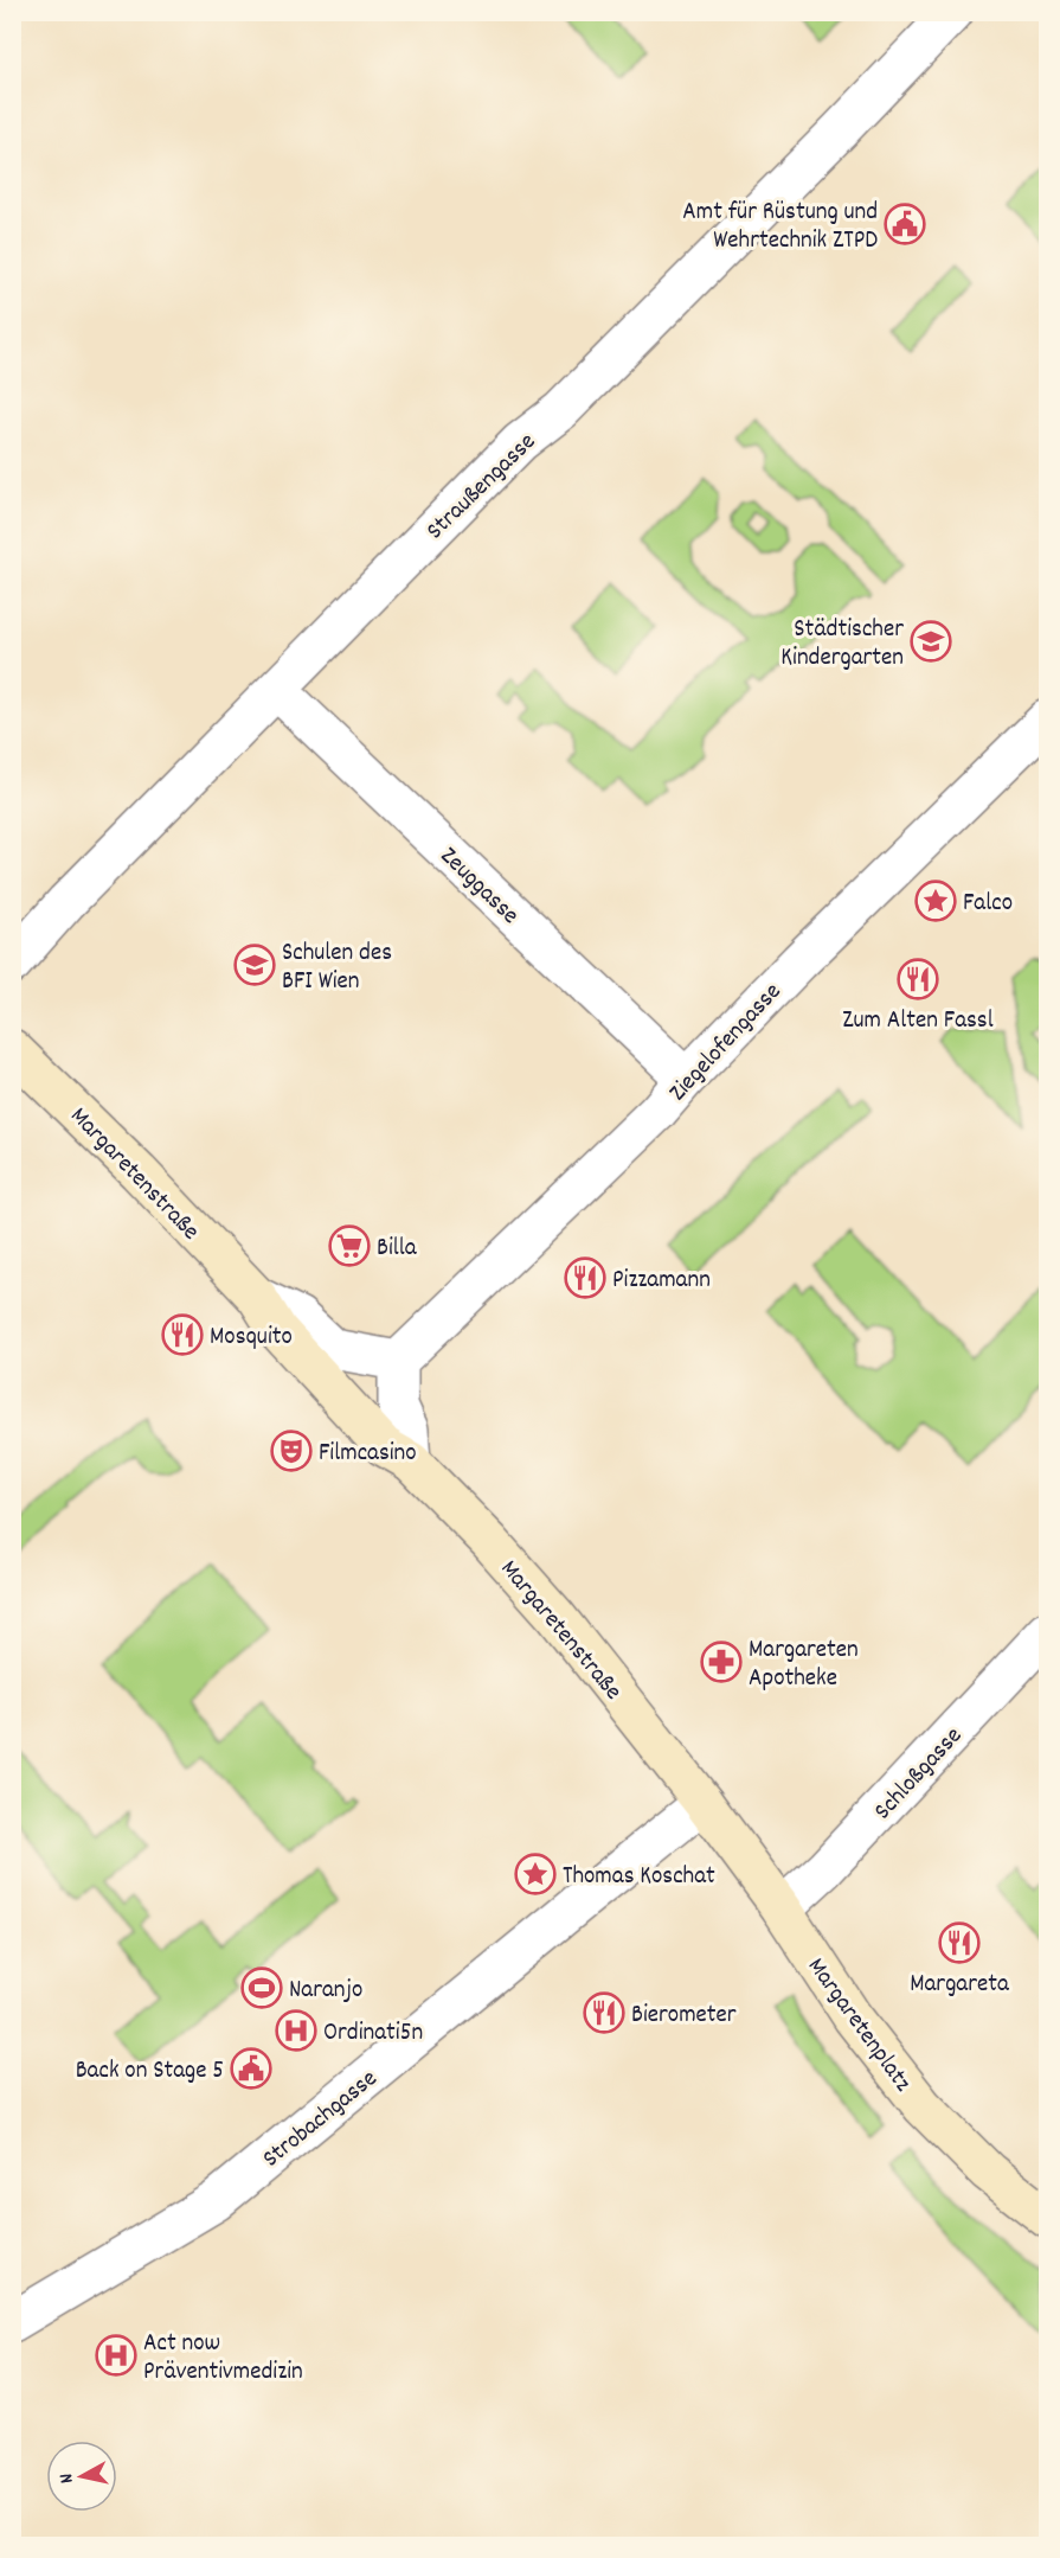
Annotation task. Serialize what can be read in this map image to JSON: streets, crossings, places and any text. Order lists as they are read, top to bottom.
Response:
{
  "streets": {
    "street": [
      "Straußengasse",
      "Zeuggasse",
      "Ziegelofengasse",
      "Margaretenstraße",
      "Schloßgasse",
      "Margaretenplatz",
      "Strobachgasse"
    ]
  },
  "crossings": [
    ["Straußengasse", "Zeuggasse"],
    ["Zeuggasse", "Ziegelofengasse"],
    ["Ziegelofengasse", "Margaretenstraße"],
    ["Margaretenstraße", "Margaretenplatz"],
    ["Margaretenstraße", "Strobachgasse"],
    ["Schloßgasse", "Margaretenplatz"],
    ["Margaretenplatz", "Strobachgasse"]
  ],
  "places": {
    "public building": ["Amt für Rüstung und Wehrtechnik ZTPD", "Back on Stage 5"],
    "school or university": ["Städtischer Kindergarten", "Schulen des BFI Wien"],
    "place": ["Falco", "Thomas Koschat"],
    "restaurant": [
      "Zum Alten Fassl",
      "Pizzamann",
      "Mosquito",
      "Margareta",
      "Bierometer"
    ],
    "supermarket": ["Billa"],
    "theatre": ["Filmcasino"],
    "pharmacy": ["Margareten Apotheke"],
    "sports": ["Naranjo"],
    "hospital": ["Ordinati5n", "Act now Präventivmedizin"]
  },
  "north": "left"
}
